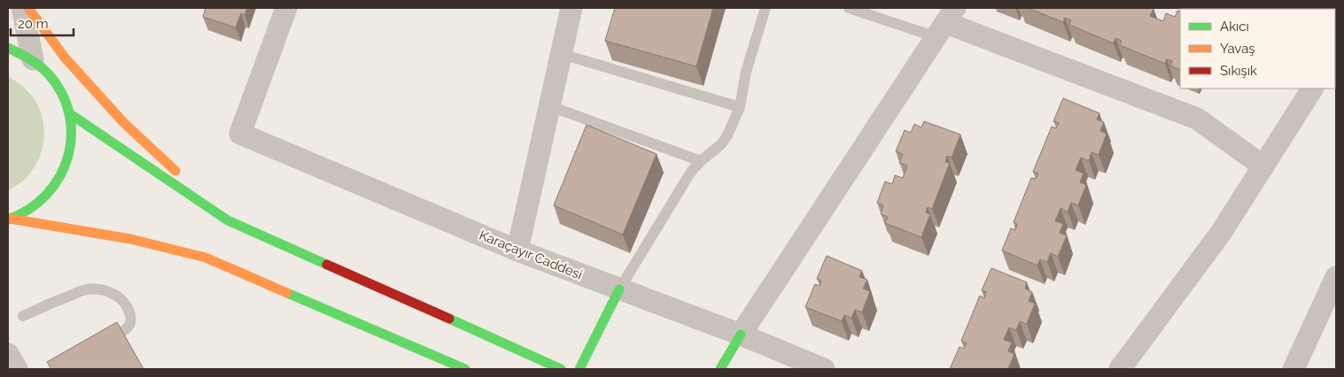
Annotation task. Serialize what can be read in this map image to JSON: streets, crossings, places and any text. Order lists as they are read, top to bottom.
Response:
{
  "streets": {
    "street": ["Karaçayır Caddesi"]
  },
  "legend": ["Akıcı", "Yavaş", "Sıkışık"],
  "scale_bar": "20 m"
}
